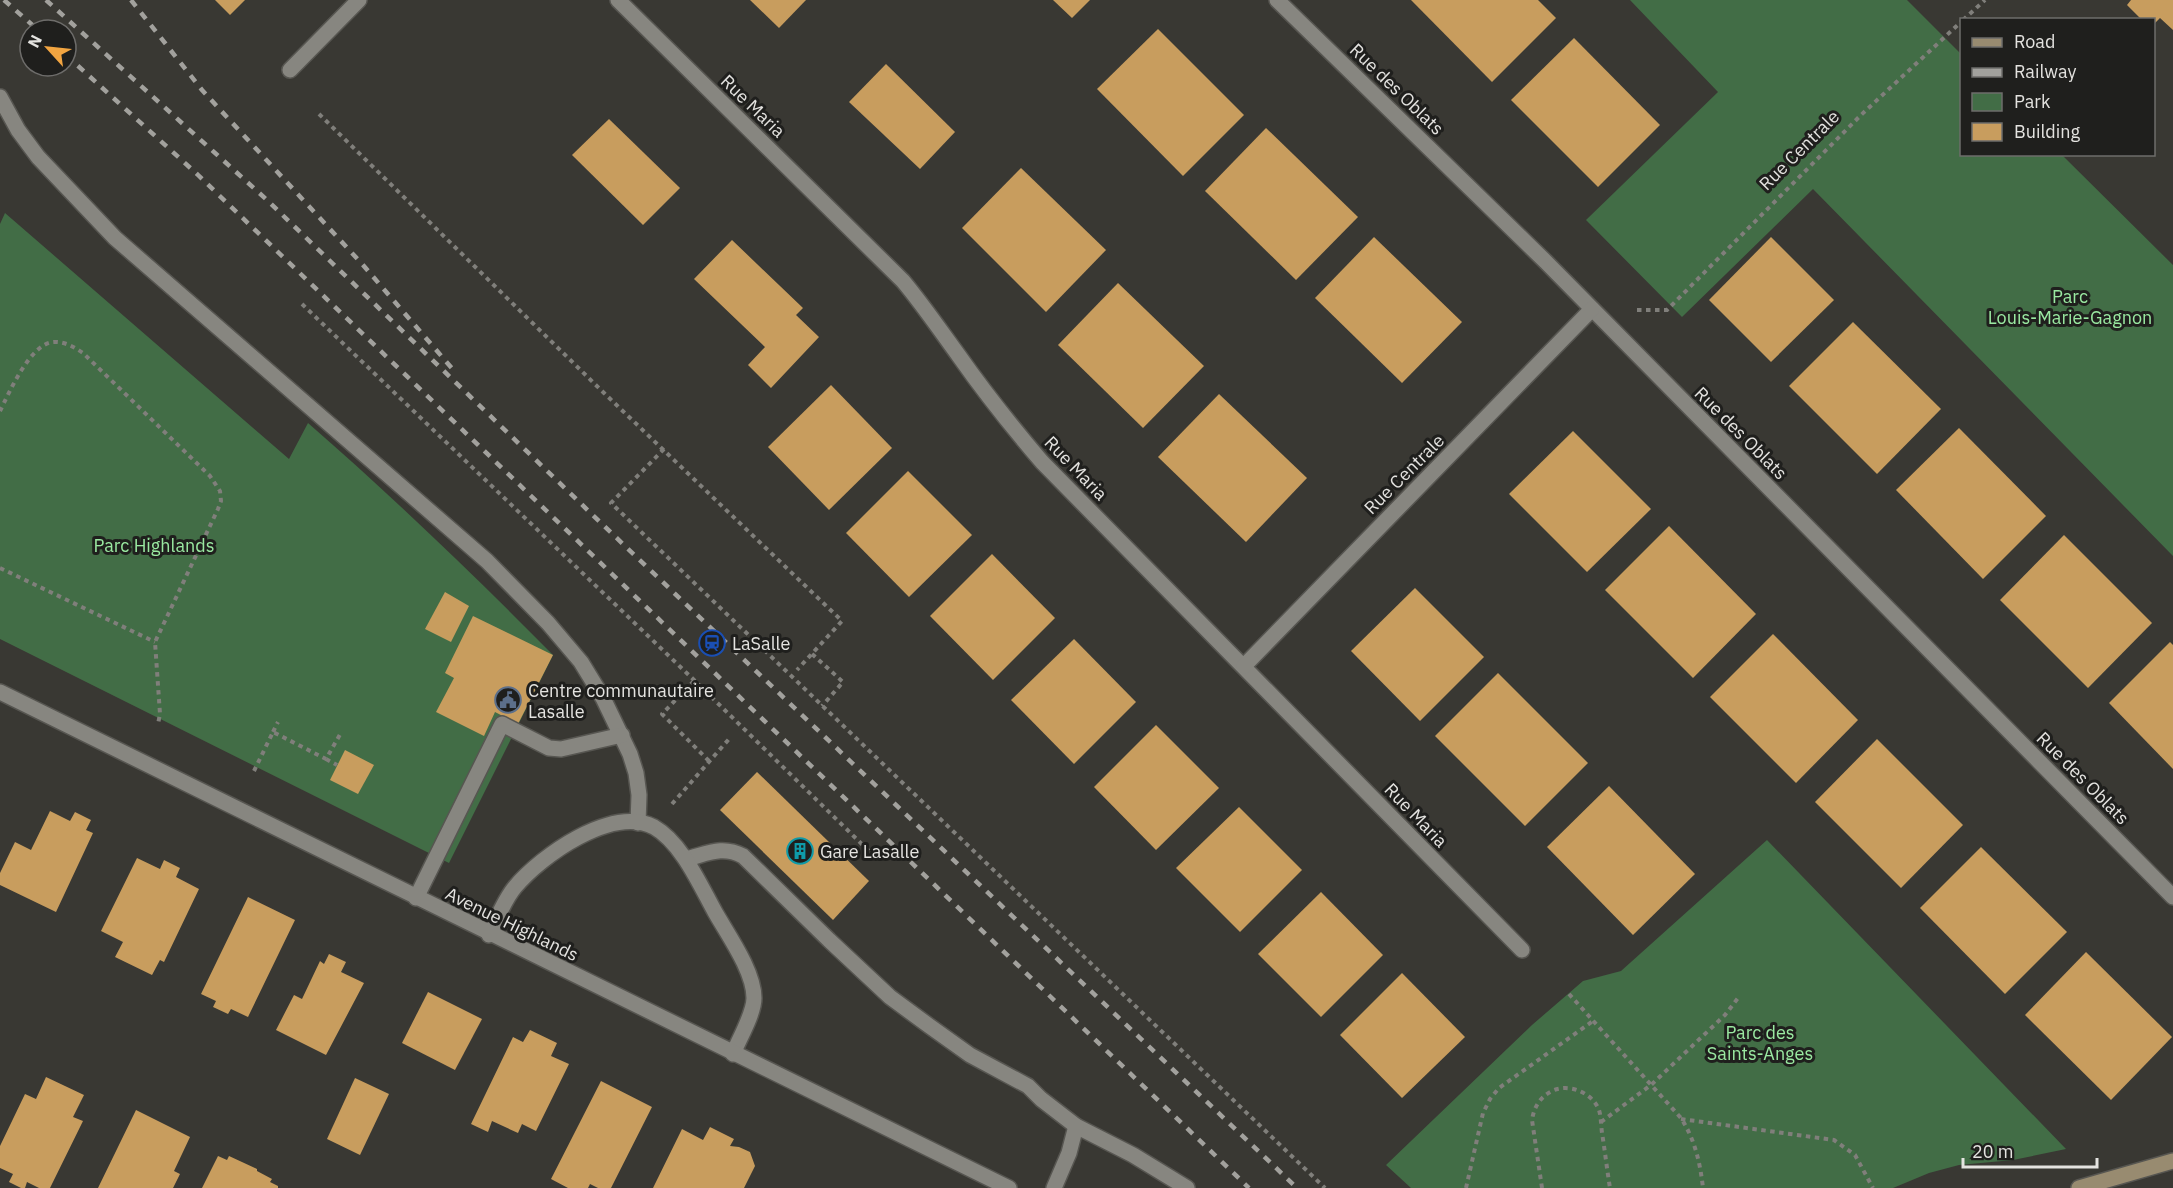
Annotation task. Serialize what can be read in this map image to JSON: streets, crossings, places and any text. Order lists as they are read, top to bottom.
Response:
{
  "streets": {
    "street": [
      "Rue des Oblats",
      "Rue Maria",
      "Rue Centrale",
      "Avenue Highlands"
    ]
  },
  "crossings": [
    ["Rue des Oblats", "Rue Centrale"],
    ["Rue Maria", "Rue Centrale"]
  ],
  "parks": ["Parc Louis-Marie-Gagnon", "Parc Highlands", "Parc des Saints-Anges"],
  "places": {
    "station": ["LaSalle"],
    "public building": ["Centre communautaire Lasalle"],
    "building": ["Gare Lasalle"]
  },
  "legend": [
    "Road",
    "Railway",
    "Park",
    "Building"
  ],
  "scale_bar": "20 m",
  "north": "top left"
}
